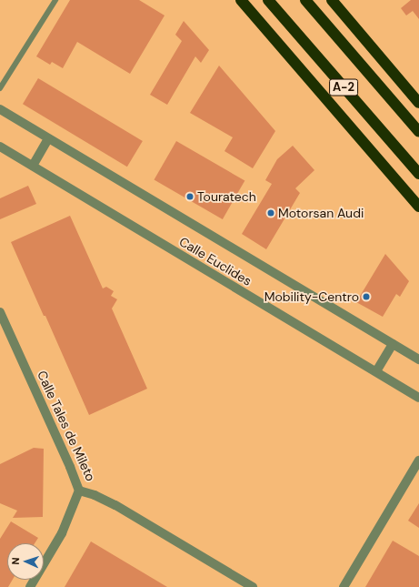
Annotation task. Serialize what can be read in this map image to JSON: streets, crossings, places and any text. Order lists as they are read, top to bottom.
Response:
{
  "streets": {
    "highway": ["A-2"],
    "street": ["Calle Euclides", "Calle Tales de Mileto"]
  },
  "places": ["Touratech", "Motorsan Audi", "Mobility-Centro"],
  "north": "left"
}
